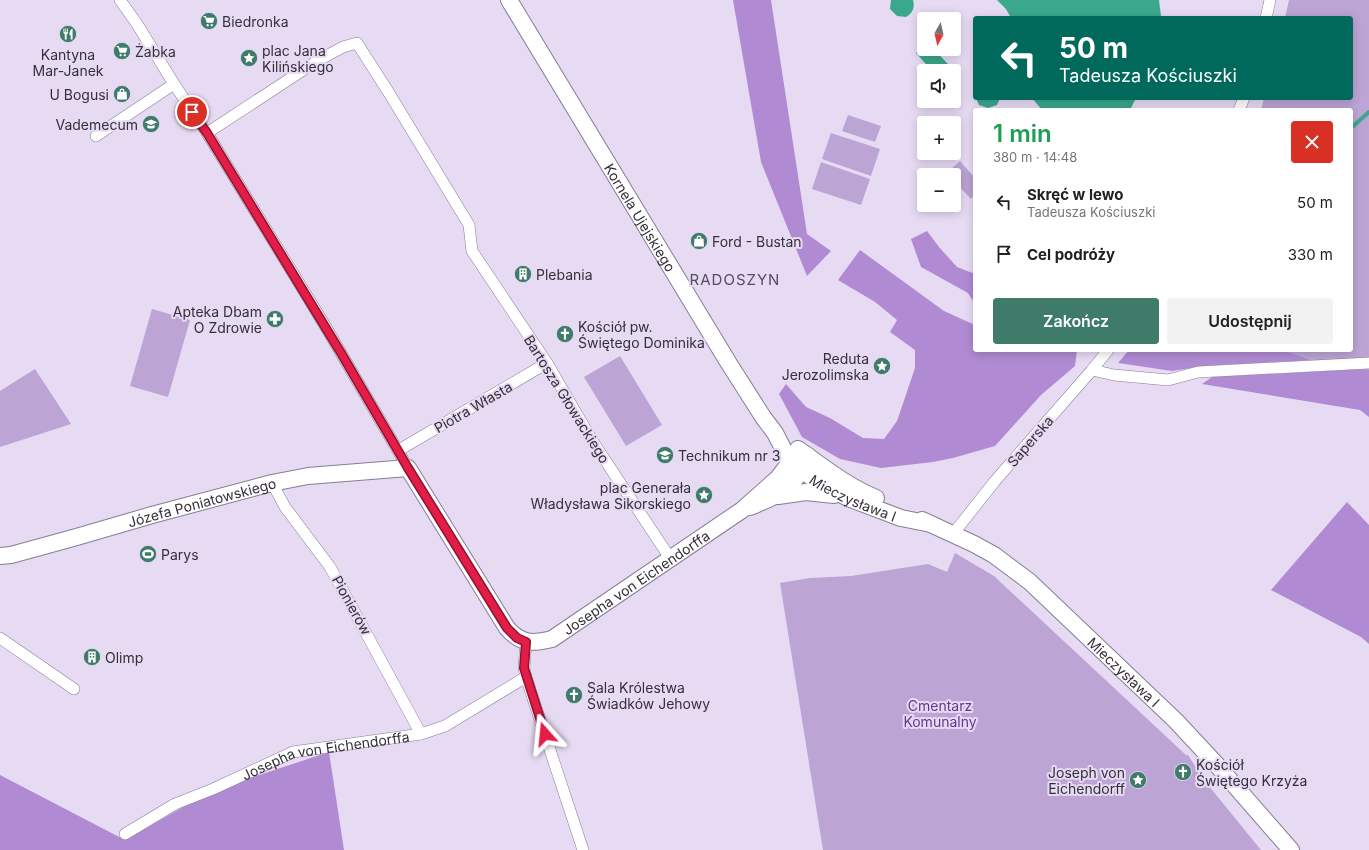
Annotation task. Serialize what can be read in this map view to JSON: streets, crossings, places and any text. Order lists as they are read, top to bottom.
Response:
{
  "streets": {
    "main road": [
      "Kornela Ujejskiego",
      "Mieczysława I",
      "Józefa Poniatowskiego",
      "Josepha von Eichendorffa"
    ],
    "street": [
      "Bartosza Głowackiego",
      "Piotra Własta",
      "Saperska",
      "Pionierów"
    ]
  },
  "crossings": [
    ["Kornela Ujejskiego", "Mieczysława I"],
    ["Kornela Ujejskiego", "Josepha von Eichendorffa"],
    ["Bartosza Głowackiego", "Piotra Własta"],
    ["Bartosza Głowackiego", "Josepha von Eichendorffa"],
    ["Saperska", "Mieczysława I"],
    ["Mieczysława I", "Josepha von Eichendorffa"],
    ["Józefa Poniatowskiego", "Pionierów"],
    ["Josepha von Eichendorffa", "Pionierów"]
  ],
  "districts": ["RADOSZYN"],
  "parks": ["Cmentarz Komunalny"],
  "places": {
    "supermarket": ["Biedronka", "Żabka"],
    "restaurant": ["Kantyna Mar-Janek"],
    "place": [
      "plac Jana Kilińskiego",
      "Reduta Jerozolimska",
      "plac Generała Władysława Sikorskiego",
      "Joseph von Eichendorff"
    ],
    "shop": ["U Bogusi", "Ford - Bustan"],
    "school or university": ["Vademecum", "Technikum nr 3"],
    "building": ["Plebania", "Olimp"],
    "pharmacy": ["Apteka Dbam O Zdrowie"],
    "church": ["Kościół pw. Świętego Dominika", "Sala Królestwa Świadków Jehowy", "Kościół Świętego Krzyża"],
    "sports": ["Parys"]
  },
  "north": "bottom",
  "page": {
    "map_buttons": ["+", "−"],
    "turn": ["50 m", "Tadeusza Kościuszki"],
    "heading": ["1 min", "380 m · 14:48"],
    "list": [
      {
        "name": "Skręć w lewo",
        "note": "Tadeusza Kościuszki",
        "value": "50 m"
      },
      {
        "name": "Cel podróży",
        "value": "330 m"
      }
    ],
    "buttons": ["Zakończ", "Udostępnij"]
  }
}
